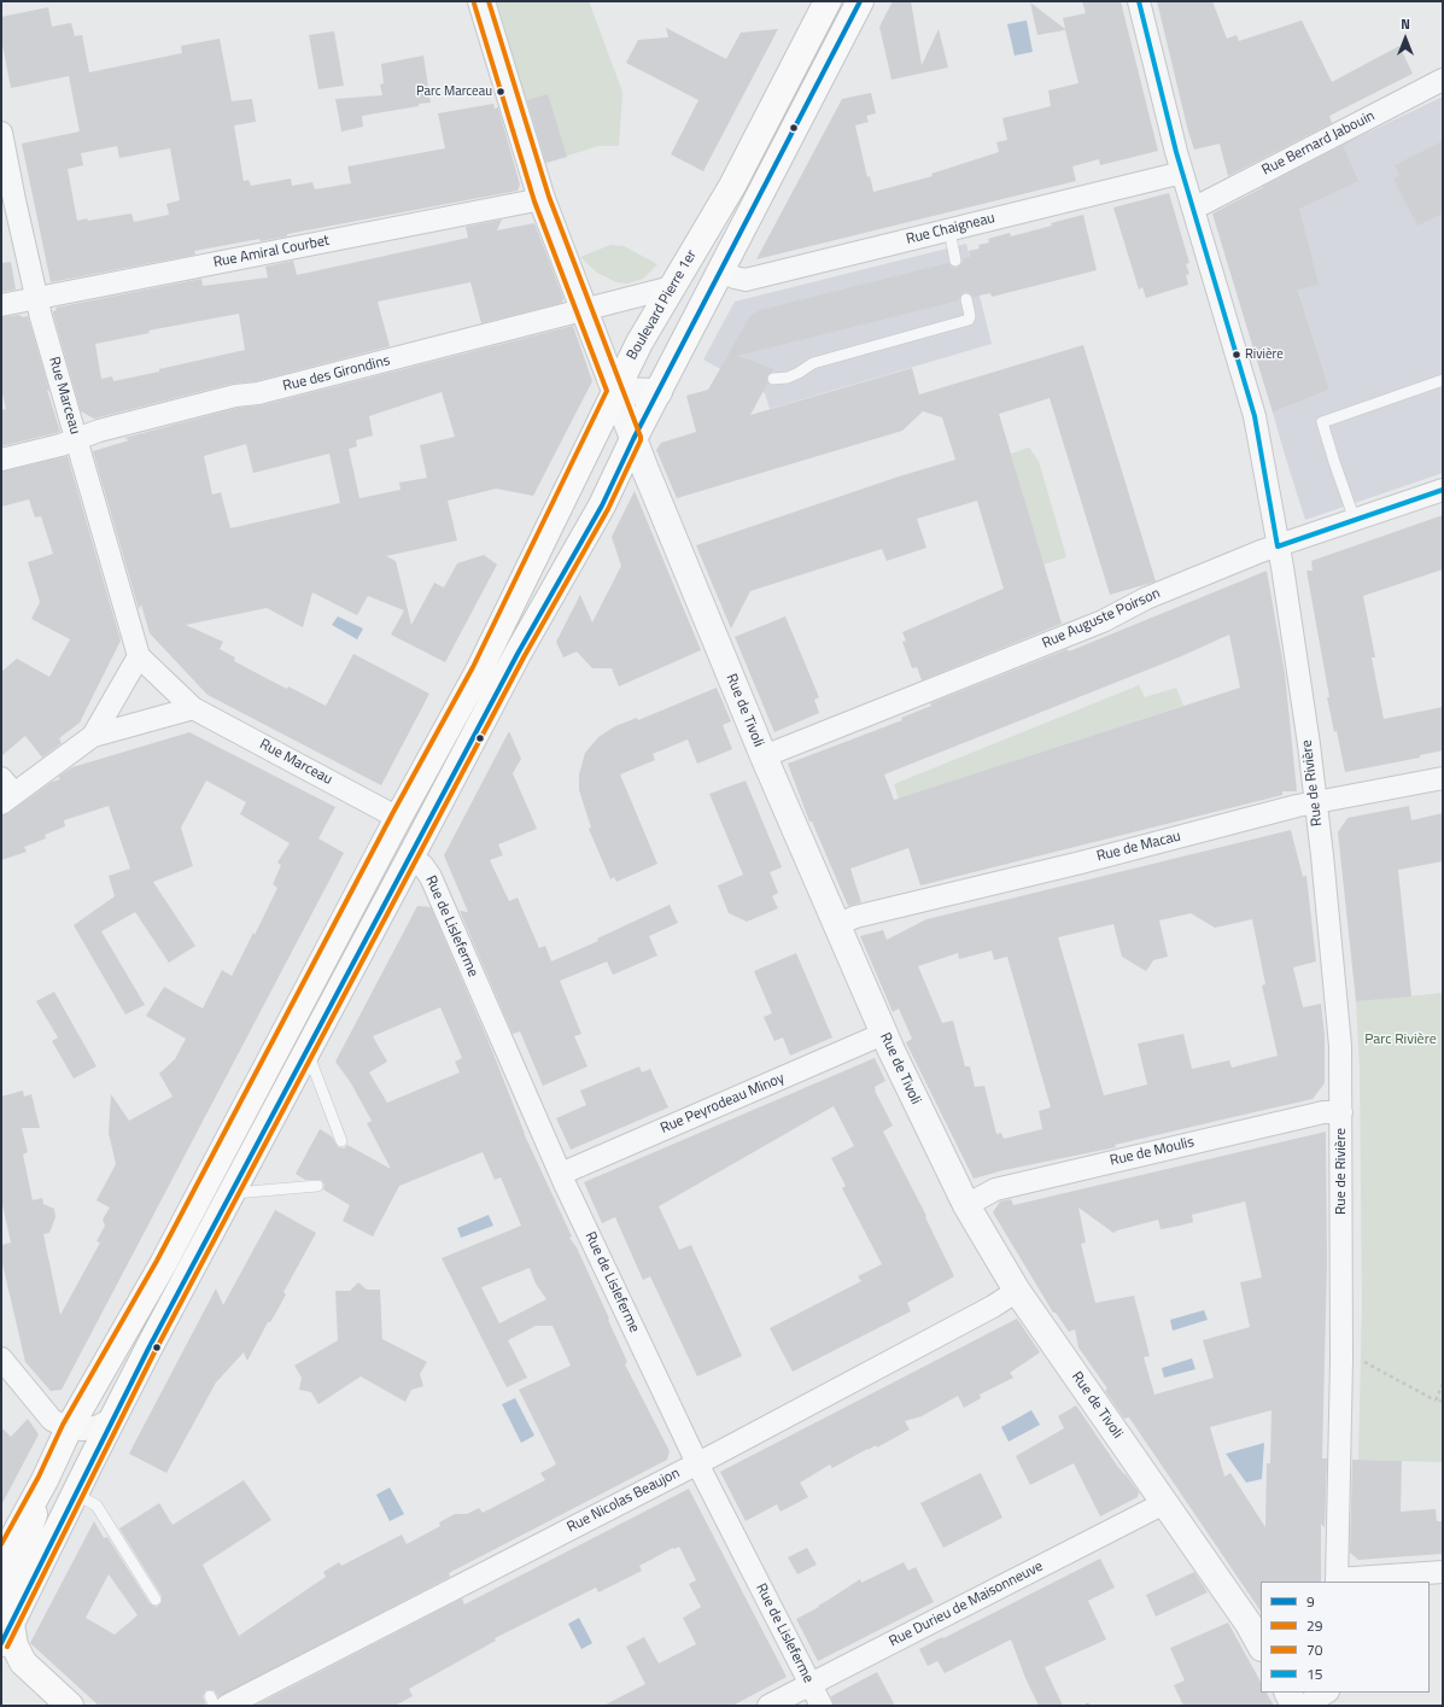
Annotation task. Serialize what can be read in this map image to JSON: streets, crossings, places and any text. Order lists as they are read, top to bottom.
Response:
{
  "streets": {
    "main road": ["Boulevard Pierre 1er"],
    "street": [
      "Rue Bernard Jabouin",
      "Rue Chaigneau",
      "Rue Amiral Courbet",
      "Rue des Girondins",
      "Rue Marceau",
      "Rue Auguste Poirson",
      "Rue de Tivoli",
      "Rue de Rivière",
      "Rue de Macau",
      "Rue de Lisleferme",
      "Rue Peyrodeau Minoy",
      "Rue de Moulis",
      "Rue Nicolas Beaujon",
      "Rue Durieu de Maisonneuve"
    ]
  },
  "crossings": [
    ["Rue Bernard Jabouin", "Rue de Rivière"],
    ["Rue Chaigneau", "Rue de Rivière"],
    ["Rue Amiral Courbet", "Rue Marceau"],
    ["Rue Amiral Courbet", "Rue de Tivoli"],
    ["Boulevard Pierre 1er", "Rue des Girondins"],
    ["Boulevard Pierre 1er", "Rue Marceau"],
    ["Boulevard Pierre 1er", "Rue de Tivoli"],
    ["Rue des Girondins", "Rue Marceau"],
    ["Rue des Girondins", "Rue de Tivoli"],
    ["Rue Auguste Poirson", "Rue de Tivoli"],
    ["Rue Auguste Poirson", "Rue de Rivière"],
    ["Rue de Tivoli", "Rue de Macau"],
    ["Rue de Tivoli", "Rue Peyrodeau Minoy"],
    ["Rue de Tivoli", "Rue de Moulis"],
    ["Rue de Tivoli", "Rue Nicolas Beaujon"],
    ["Rue de Tivoli", "Rue Durieu de Maisonneuve"],
    ["Rue de Rivière", "Rue de Macau"],
    ["Rue de Rivière", "Rue de Moulis"],
    ["Rue de Lisleferme", "Rue Peyrodeau Minoy"],
    ["Rue de Lisleferme", "Rue Nicolas Beaujon"],
    ["Rue de Lisleferme", "Rue Durieu de Maisonneuve"]
  ],
  "parks": ["Parc Rivière"],
  "places": ["Parc Marceau", "Rivière"],
  "lines": [
    "transit line 9",
    "transit line 29",
    "transit line 15",
    "transit line 70"
  ],
  "legend": [
    "9",
    "29",
    "70",
    "15"
  ],
  "north": "top"
}
